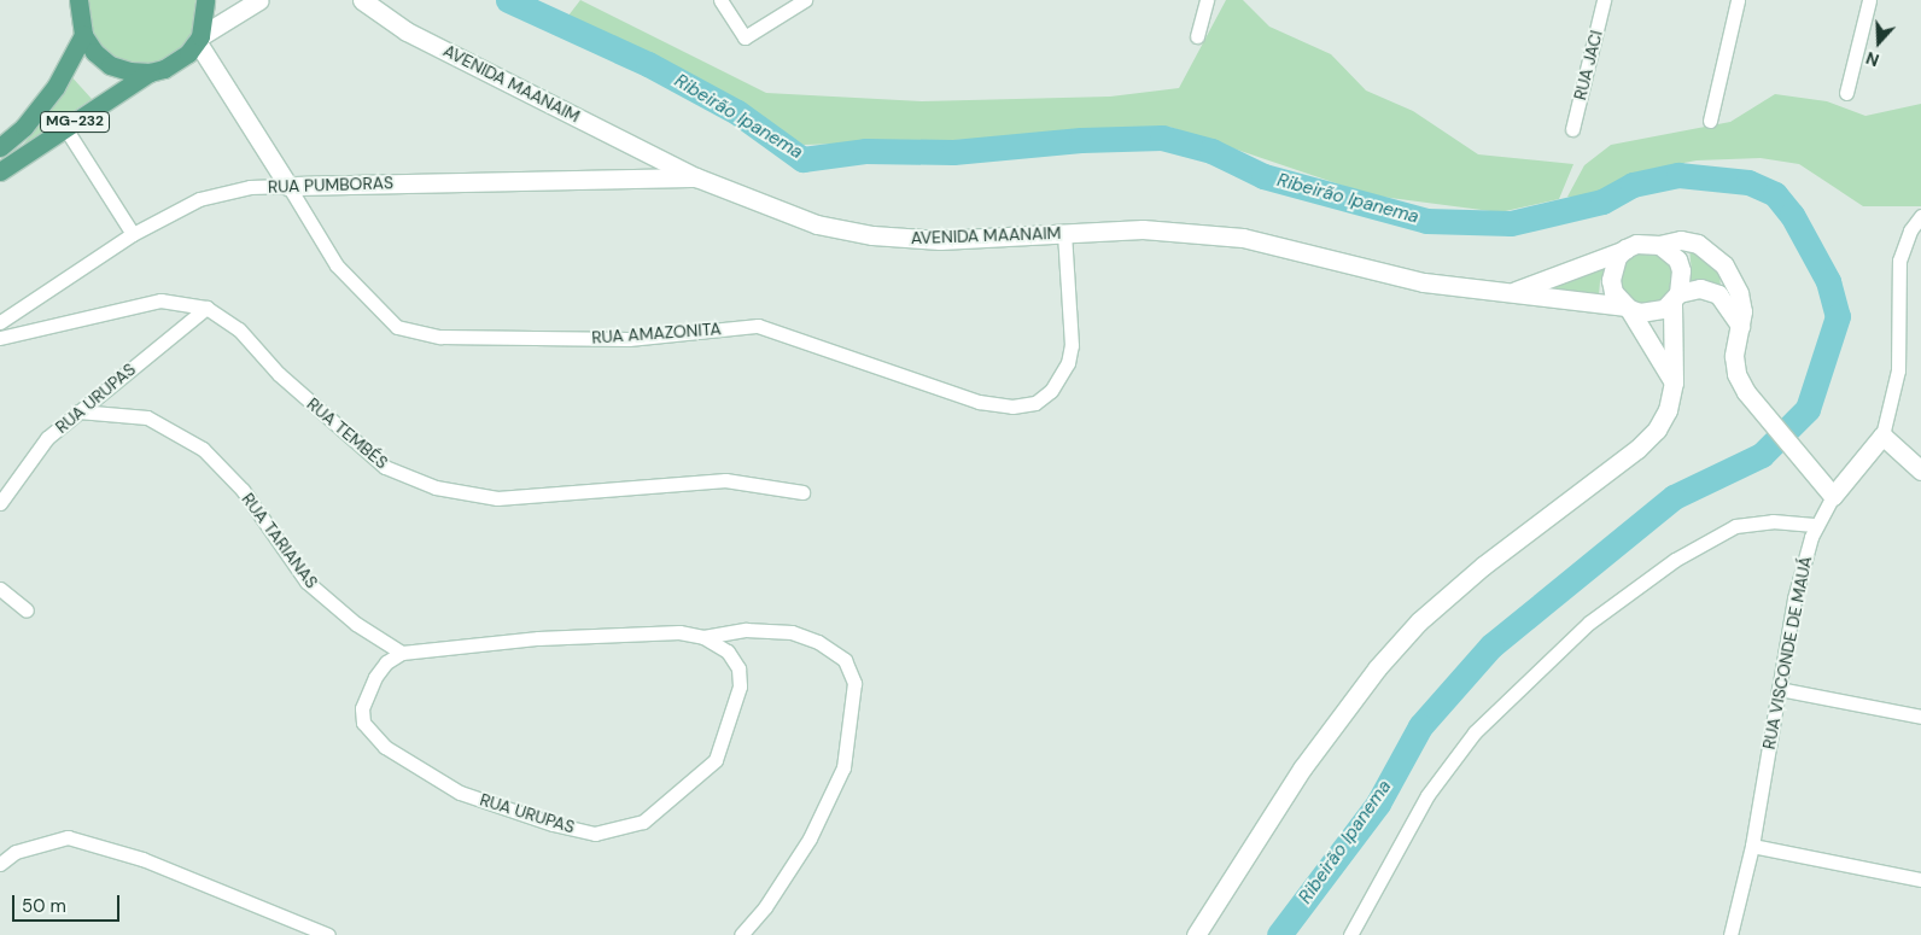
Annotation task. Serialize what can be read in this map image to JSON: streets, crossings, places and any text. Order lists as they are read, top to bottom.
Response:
{
  "streets": {
    "main road": [
      "AVENIDA MAANAIM",
      "MG-232",
      "RUA PUMBORAS",
      "RUA AMAZONITA",
      "RUA VISCONDE DE MAUÁ"
    ],
    "street": [
      "RUA JACI",
      "RUA URUPAS",
      "RUA TEMBÉS",
      "RUA TARIANAS"
    ]
  },
  "crossings": [
    ["AVENIDA MAANAIM", "RUA PUMBORAS"],
    ["AVENIDA MAANAIM", "RUA AMAZONITA"],
    ["MG-232", "RUA AMAZONITA"],
    ["RUA PUMBORAS", "RUA AMAZONITA"],
    ["RUA URUPAS", "RUA TEMBÉS"],
    ["RUA URUPAS", "RUA TARIANAS"]
  ],
  "water": ["Ribeirão Ipanema"],
  "scale_bar": "50 m",
  "north": "bottom"
}
